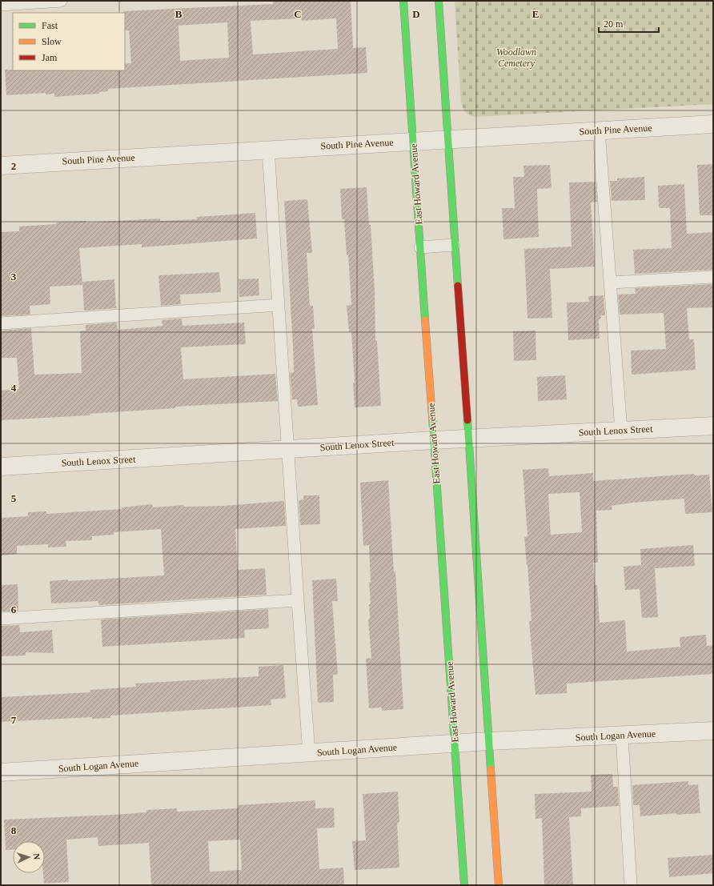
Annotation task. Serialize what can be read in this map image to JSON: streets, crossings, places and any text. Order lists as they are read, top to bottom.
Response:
{
  "streets": {
    "main road": ["East Howard Avenue"],
    "street": ["South Pine Avenue", "South Lenox Street", "South Logan Avenue"]
  },
  "crossings": [
    ["South Pine Avenue", "East Howard Avenue"],
    ["East Howard Avenue", "South Lenox Street"],
    ["East Howard Avenue", "South Logan Avenue"]
  ],
  "parks": ["Woodlawn Cemetery"],
  "legend": ["Fast", "Slow", "Jam"],
  "scale_bar": "20 m",
  "north": "right",
  "grid": {
    "columns": [
      "B",
      "C",
      "D",
      "E"
    ],
    "rows": [
      "2",
      "3",
      "4",
      "5",
      "6",
      "7",
      "8"
    ]
  }
}
